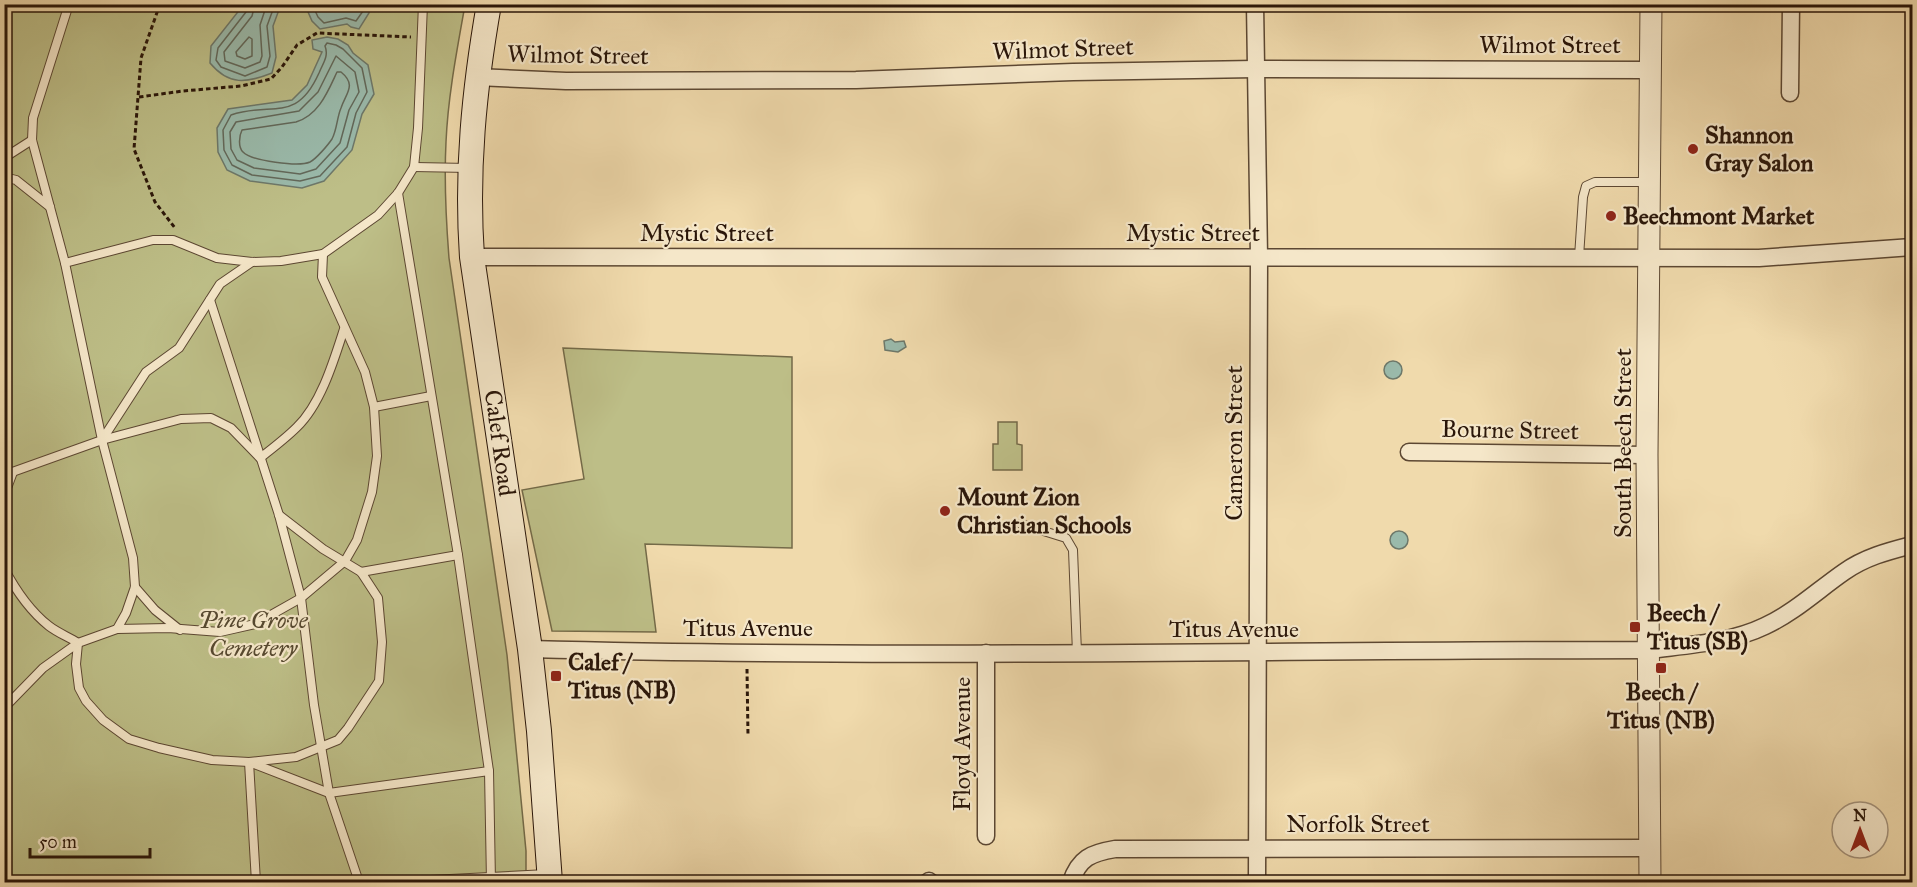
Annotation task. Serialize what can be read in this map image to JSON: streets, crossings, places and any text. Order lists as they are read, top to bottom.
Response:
{
  "streets": {
    "main road": ["Calef Road"],
    "street": [
      "Wilmot Street",
      "Mystic Street",
      "Bourne Street",
      "Cameron Street",
      "South Beech Street",
      "Titus Avenue",
      "Floyd Avenue",
      "Norfolk Street"
    ]
  },
  "crossings": [
    ["Wilmot Street", "Calef Road"],
    ["Wilmot Street", "Cameron Street"],
    ["Wilmot Street", "South Beech Street"],
    ["Mystic Street", "Calef Road"],
    ["Mystic Street", "Cameron Street"],
    ["Mystic Street", "South Beech Street"],
    ["Bourne Street", "South Beech Street"],
    ["Calef Road", "Titus Avenue"],
    ["Cameron Street", "Titus Avenue"],
    ["Cameron Street", "Norfolk Street"],
    ["South Beech Street", "Titus Avenue"],
    ["South Beech Street", "Norfolk Street"],
    ["Titus Avenue", "Floyd Avenue"]
  ],
  "parks": ["Pine Grove Cemetery"],
  "places": {
    "other": ["Shannon Gray Salon", "Beechmont Market", "Mount Zion Christian Schools"],
    "transit": ["Beech / Titus (SB)", "Beech / Titus (NB)", "Calef / Titus (NB)"]
  },
  "scale_bar": "50 m",
  "north": "top"
}
